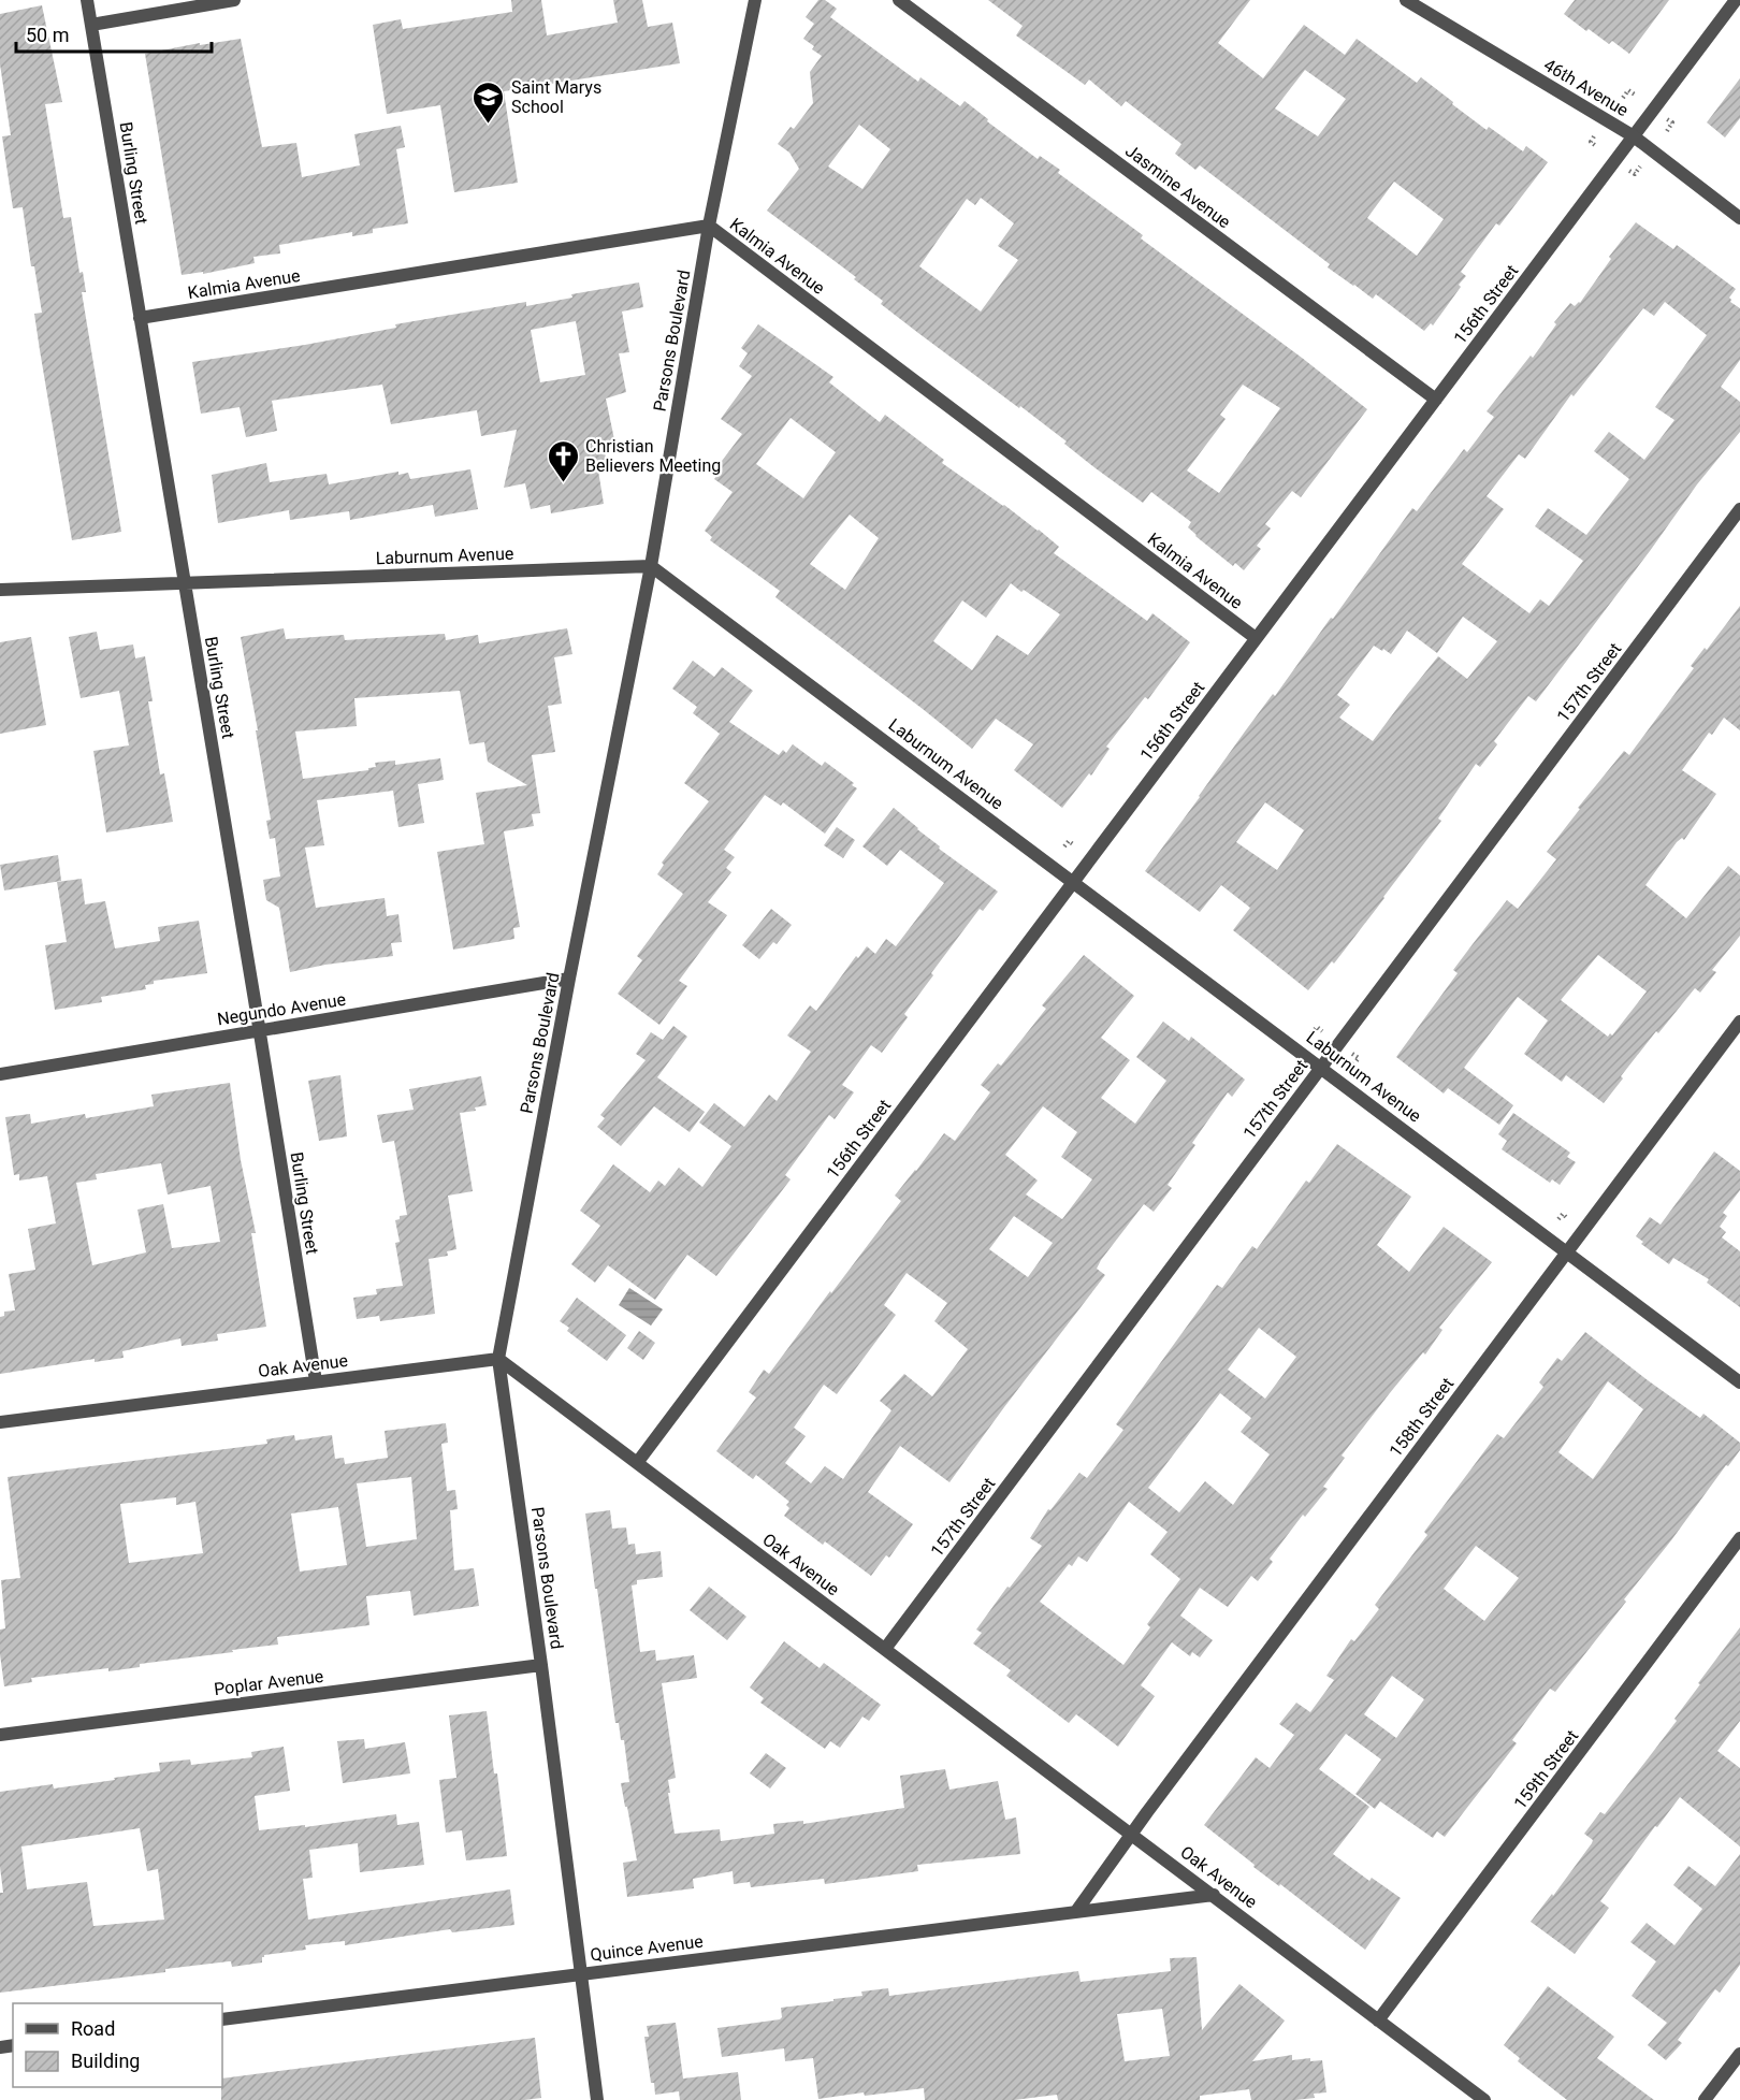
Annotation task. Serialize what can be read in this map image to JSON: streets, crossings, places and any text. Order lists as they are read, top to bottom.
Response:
{
  "streets": {
    "street": [
      "46th Avenue",
      "Burling Street",
      "Jasmine Avenue",
      "Kalmia Avenue",
      "156th Street",
      "Parsons Boulevard",
      "Laburnum Avenue",
      "157th Street",
      "Negundo Avenue",
      "Oak Avenue",
      "158th Street",
      "Poplar Avenue",
      "159th Street",
      "Quince Avenue"
    ]
  },
  "crossings": [
    ["46th Avenue", "156th Street"],
    ["Burling Street", "Kalmia Avenue"],
    ["Burling Street", "Laburnum Avenue"],
    ["Burling Street", "Negundo Avenue"],
    ["Burling Street", "Oak Avenue"],
    ["Jasmine Avenue", "156th Street"],
    ["Kalmia Avenue", "156th Street"],
    ["Kalmia Avenue", "Parsons Boulevard"],
    ["156th Street", "Laburnum Avenue"],
    ["156th Street", "Oak Avenue"],
    ["Parsons Boulevard", "Laburnum Avenue"],
    ["Parsons Boulevard", "Negundo Avenue"],
    ["Parsons Boulevard", "Oak Avenue"],
    ["Parsons Boulevard", "Poplar Avenue"],
    ["Parsons Boulevard", "Quince Avenue"],
    ["Laburnum Avenue", "157th Street"],
    ["Laburnum Avenue", "158th Street"],
    ["157th Street", "Oak Avenue"],
    ["Oak Avenue", "158th Street"],
    ["Oak Avenue", "159th Street"],
    ["Oak Avenue", "Quince Avenue"]
  ],
  "places": {
    "school or university": ["Saint Marys School"],
    "church": ["Christian Believers Meeting"]
  },
  "legend": ["Road", "Building"],
  "scale_bar": "50 m"
}
